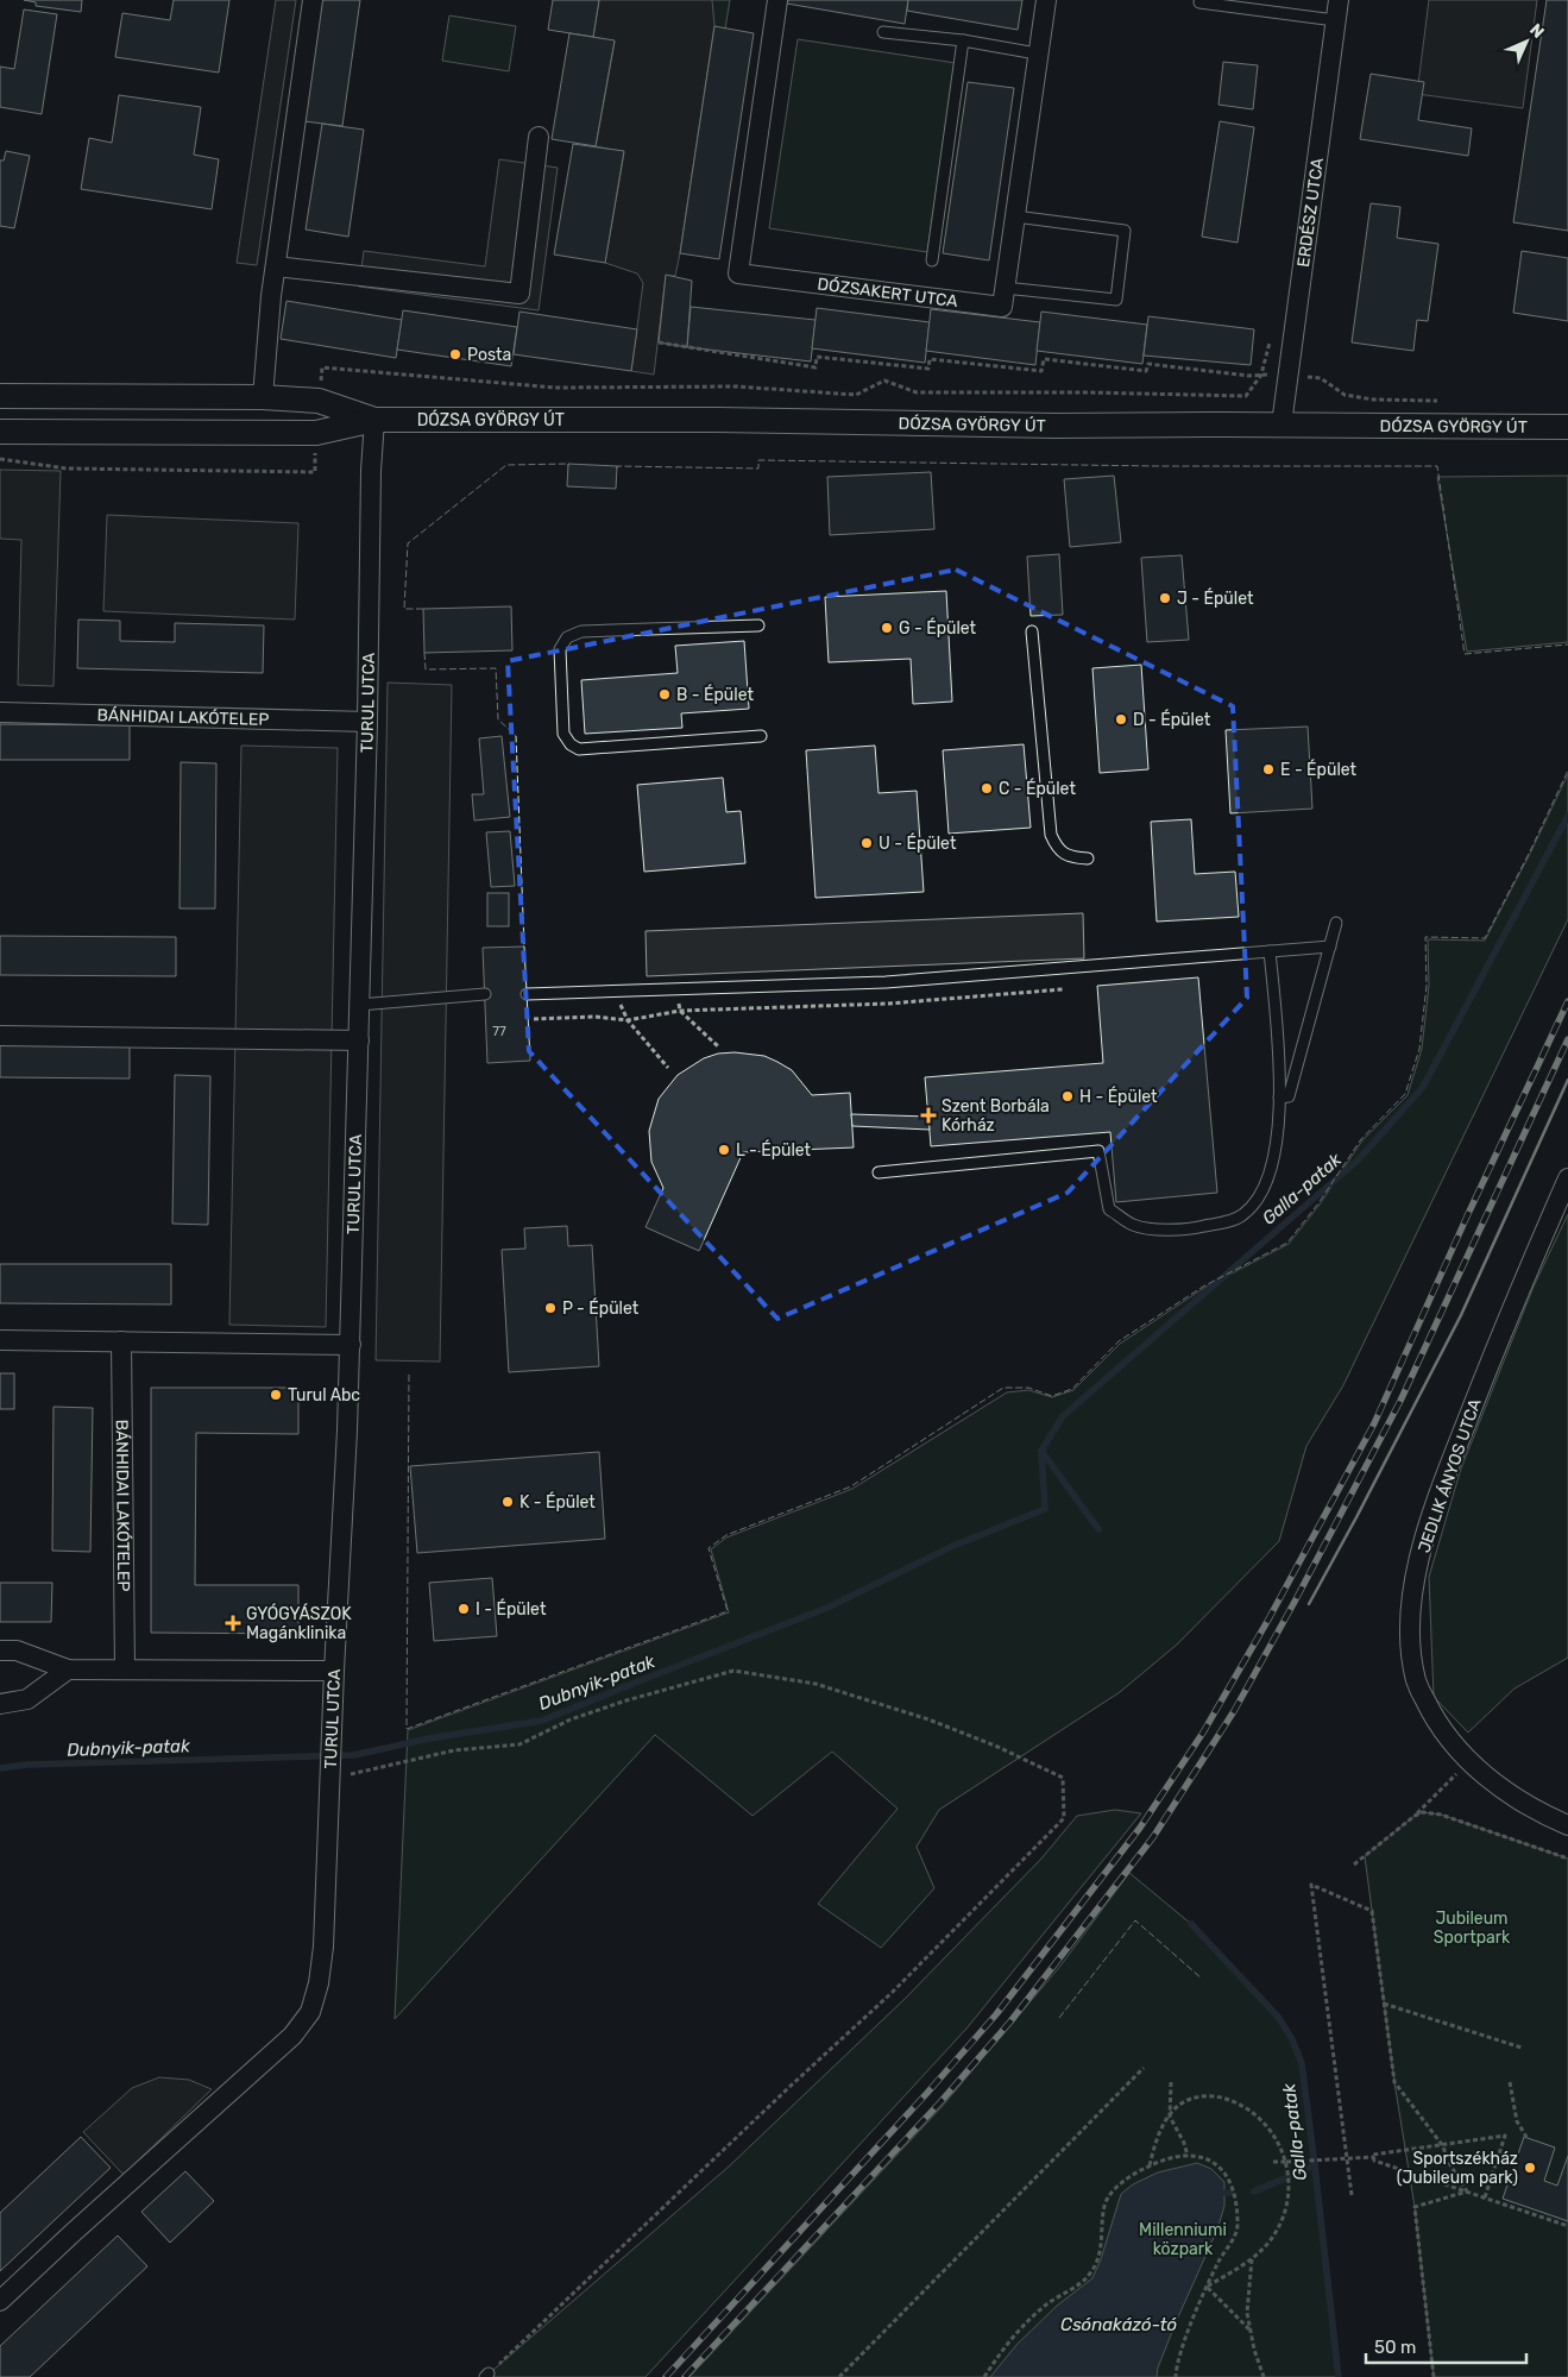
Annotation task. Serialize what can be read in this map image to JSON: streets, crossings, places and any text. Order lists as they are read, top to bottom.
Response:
{
  "streets": {
    "street": [
      "ERDÉSZ UTCA",
      "DÓZSAKERT UTCA",
      "DÓZSA GYÖRGY ÚT",
      "TURUL UTCA",
      "BÁNHIDAI LAKÓTELEP",
      "JEDLIK ÁNYOS UTCA"
    ]
  },
  "crossings": [
    ["ERDÉSZ UTCA", "DÓZSA GYÖRGY ÚT"],
    ["DÓZSA GYÖRGY ÚT", "TURUL UTCA"],
    ["TURUL UTCA", "BÁNHIDAI LAKÓTELEP"]
  ],
  "water": ["Galla-patak", "Dubnyik-patak", "Csónakázó-tó"],
  "parks": ["Jubileum Sportpark", "Millenniumi közpark"],
  "places": {
    "other": [
      "Posta",
      "J - Épület",
      "G - Épület",
      "B - Épület",
      "D - Épület",
      "E - Épület",
      "C - Épület",
      "U - Épület",
      "H - Épület",
      "L - Épület",
      "P - Épület",
      "Turul Abc",
      "K - Épület",
      "I - Épület",
      "Sportszékház (Jubileum park)"
    ],
    "health": ["Szent Borbála Kórház", "GYÓGYÁSZOK Magánklinika"]
  },
  "house_numbers": ["77"],
  "scale_bar": "50 m",
  "north": "top right"
}
